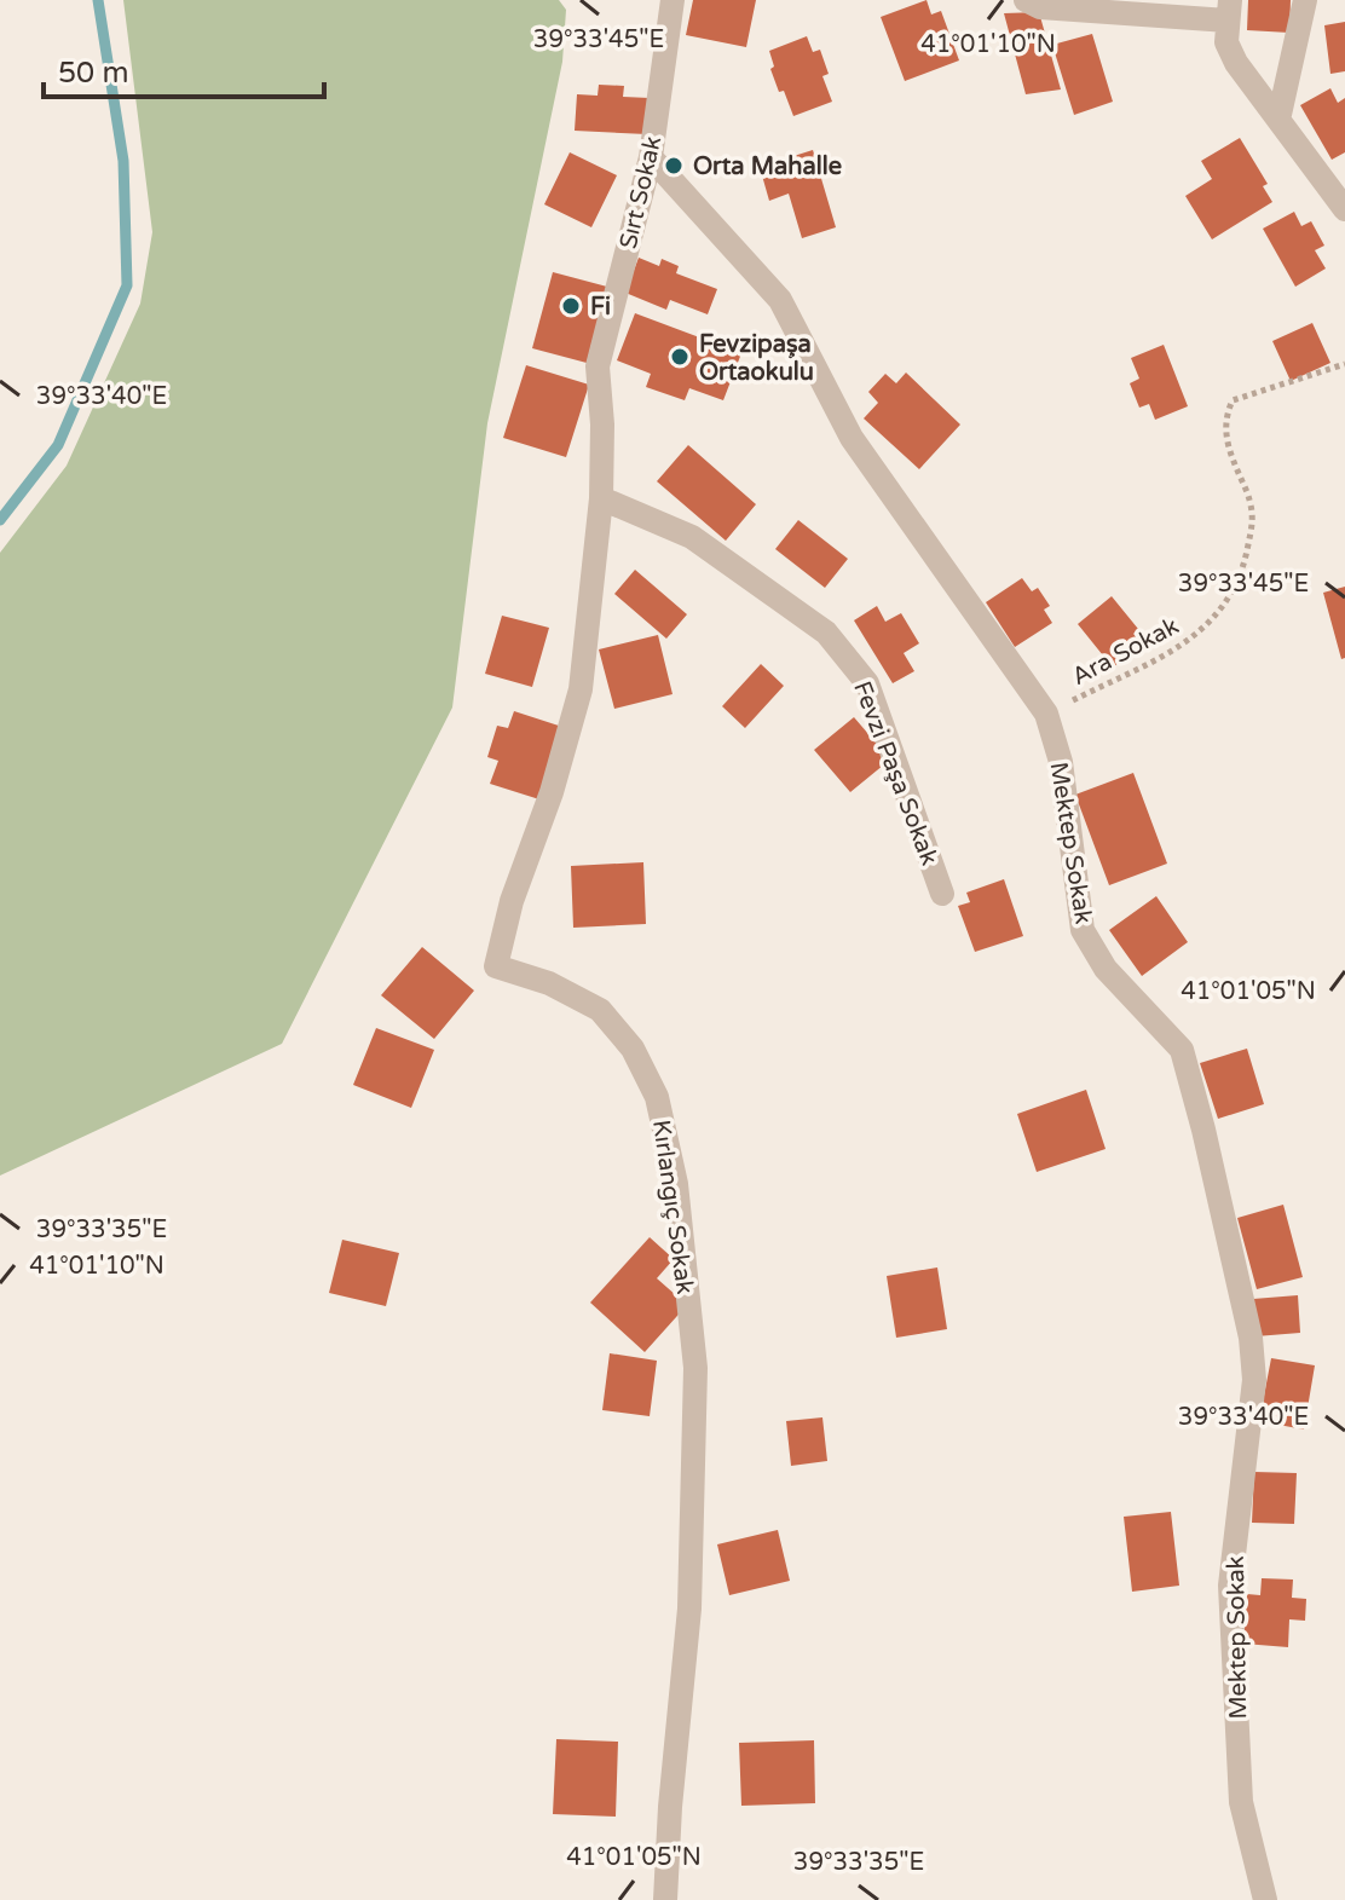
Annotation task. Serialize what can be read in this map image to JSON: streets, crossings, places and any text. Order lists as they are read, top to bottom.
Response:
{
  "streets": {
    "street": [
      "Sırt Sokak",
      "Fevzi Paşa Sokak",
      "Mektep Sokak",
      "Kırlangıç Sokak"
    ],
    "path": ["Ara Sokak"]
  },
  "crossings": [
    ["Sırt Sokak", "Fevzi Paşa Sokak"],
    ["Sırt Sokak", "Mektep Sokak"],
    ["Sırt Sokak", "Kırlangıç Sokak"],
    ["Ara Sokak", "Mektep Sokak"],
    ["Fevzi Paşa Sokak", "Kırlangıç Sokak"]
  ],
  "places": ["Orta Mahalle", "Fi", "Fevzipaşa Ortaokulu"],
  "scale_bar": "50 m",
  "coordinates": [
    "39°33'45\"E",
    "41°01'10\"N",
    "39°33'40\"E",
    "41°01'05\"N",
    "39°33'35\"E"
  ]
}
